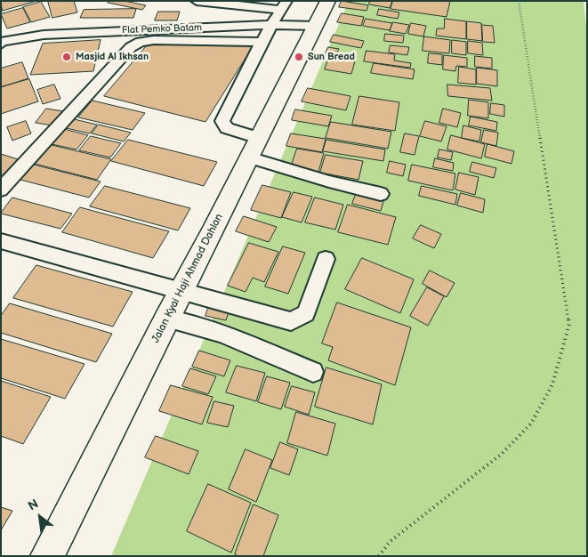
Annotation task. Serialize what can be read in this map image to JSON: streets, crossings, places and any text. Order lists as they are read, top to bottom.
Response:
{
  "streets": {
    "main road": ["Jalan Kyai Haji Ahmad Dahlan"],
    "street": ["Flat Pemko Batam"]
  },
  "crossings": [
    ["Flat Pemko Batam", "Jalan Kyai Haji Ahmad Dahlan"]
  ],
  "places": ["Masjid Al Ikhsan", "Sun Bread"],
  "north": "top left"
}
